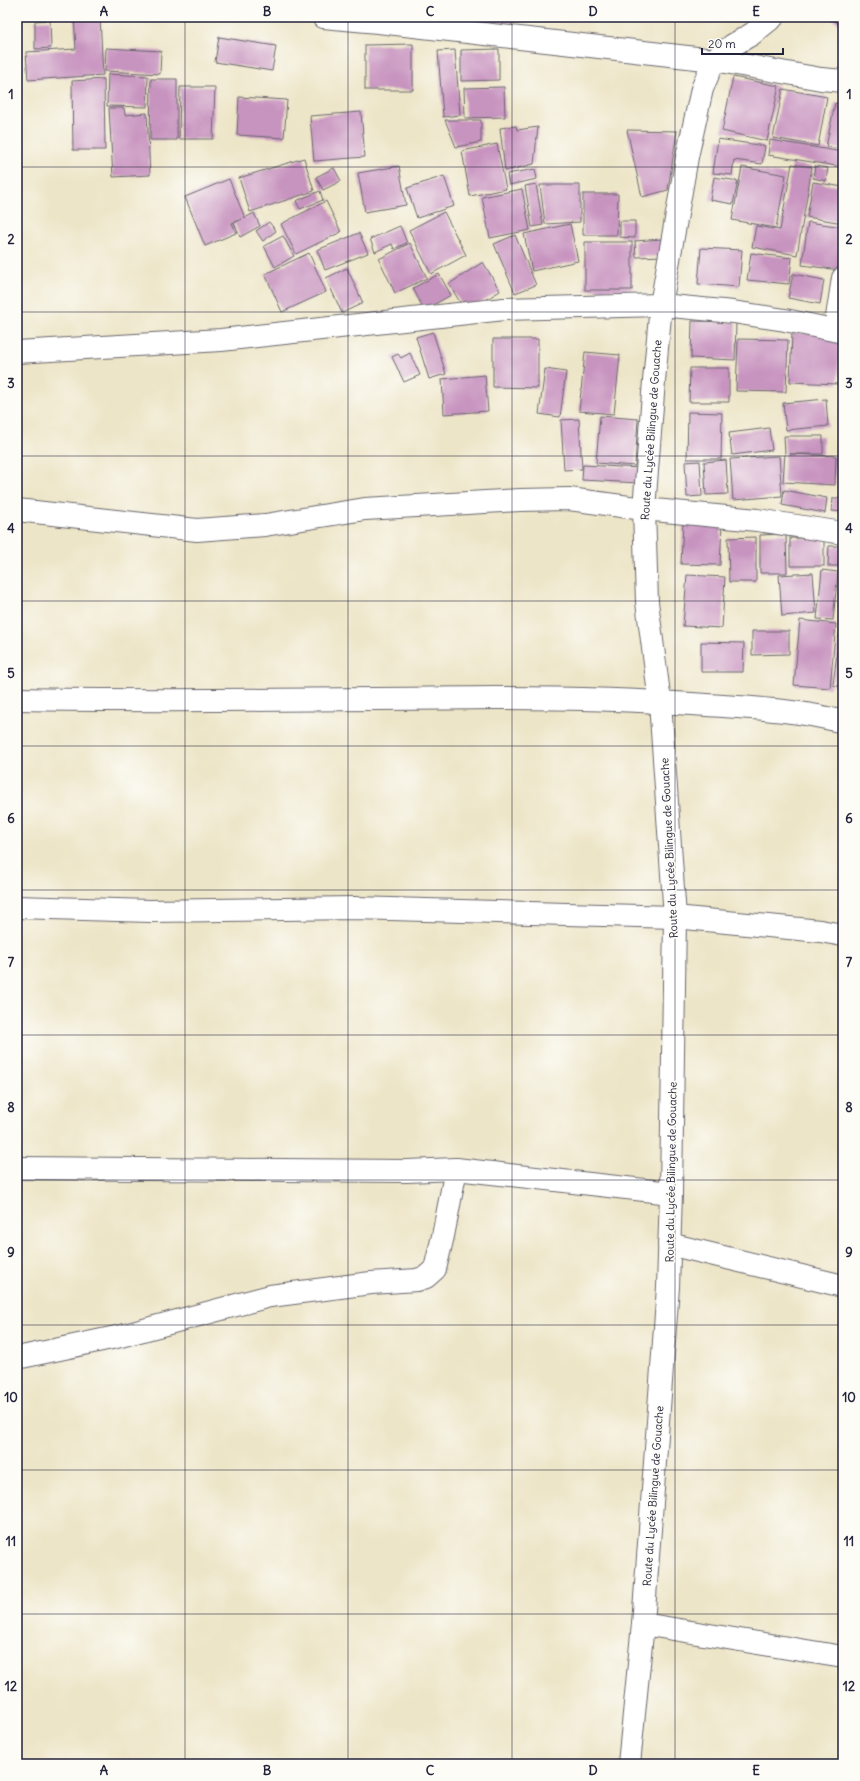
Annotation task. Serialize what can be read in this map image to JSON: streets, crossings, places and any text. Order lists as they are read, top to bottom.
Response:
{
  "streets": {
    "street": ["Route du Lycée Bilingue de Gouache"]
  },
  "scale_bar": "20 m",
  "grid": {
    "columns": [
      "A",
      "B",
      "C",
      "D",
      "E"
    ],
    "rows": [
      "1",
      "2",
      "3",
      "4",
      "5",
      "6",
      "7",
      "8",
      "9",
      "10",
      "11",
      "12"
    ]
  }
}
